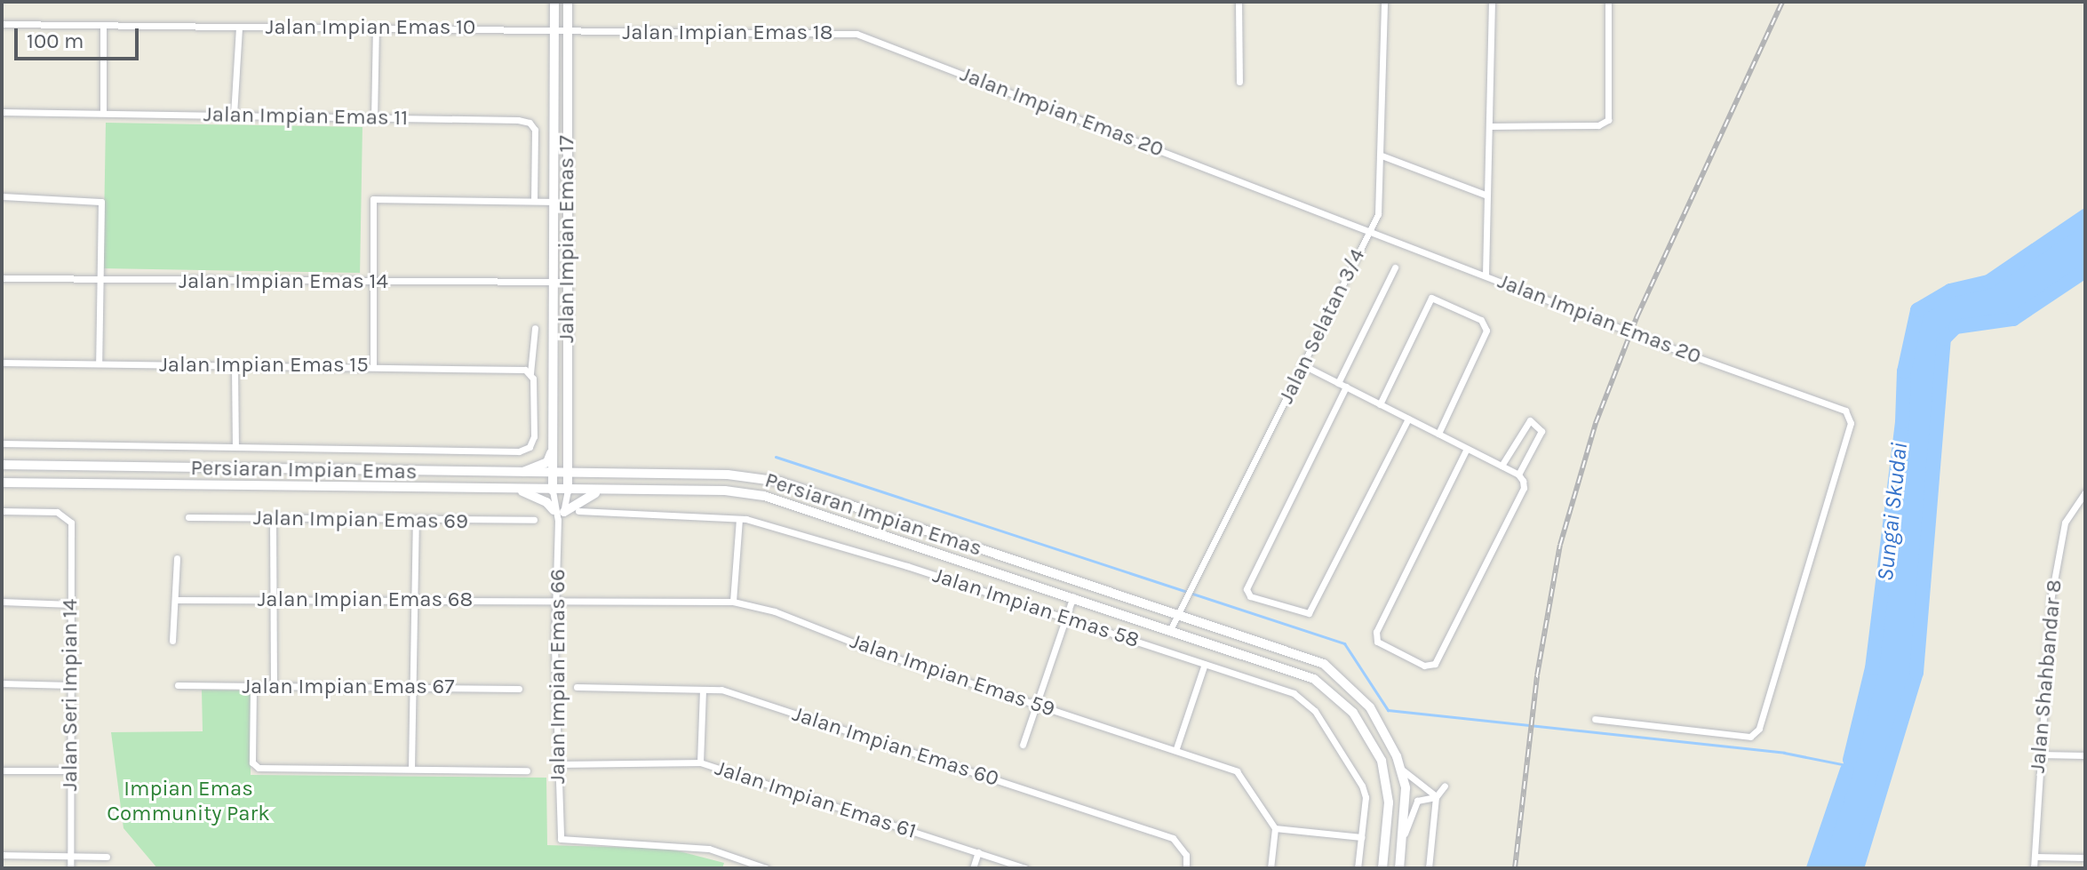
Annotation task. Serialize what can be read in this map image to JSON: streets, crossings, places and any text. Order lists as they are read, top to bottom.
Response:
{
  "streets": {
    "main road": ["Jalan Impian Emas 17", "Persiaran Impian Emas"],
    "street": [
      "Jalan Impian Emas 10",
      "Jalan Impian Emas 18",
      "Jalan Impian Emas 20",
      "Jalan Impian Emas 11",
      "Jalan Impian Emas 14",
      "Jalan Selatan 3/4",
      "Jalan Impian Emas 15",
      "Jalan Impian Emas 69",
      "Jalan Impian Emas 68",
      "Jalan Impian Emas 58",
      "Jalan Impian Emas 59",
      "Jalan Impian Emas 66",
      "Jalan Shahbandar 8",
      "Jalan Impian Emas 67",
      "Jalan Seri Impian 14",
      "Jalan Impian Emas 60",
      "Jalan Impian Emas 61"
    ]
  },
  "crossings": [
    ["Jalan Impian Emas 10", "Jalan Impian Emas 18"],
    ["Jalan Impian Emas 10", "Jalan Impian Emas 17"],
    ["Jalan Impian Emas 18", "Jalan Impian Emas 20"],
    ["Jalan Impian Emas 18", "Jalan Impian Emas 17"],
    ["Jalan Impian Emas 20", "Jalan Selatan 3/4"],
    ["Jalan Impian Emas 17", "Jalan Impian Emas 14"],
    ["Jalan Impian Emas 17", "Persiaran Impian Emas"],
    ["Jalan Impian Emas 17", "Jalan Impian Emas 66"],
    ["Jalan Selatan 3/4", "Persiaran Impian Emas"],
    ["Persiaran Impian Emas", "Jalan Impian Emas 66"],
    ["Jalan Impian Emas 68", "Jalan Impian Emas 59"],
    ["Jalan Impian Emas 68", "Jalan Impian Emas 66"],
    ["Jalan Impian Emas 59", "Jalan Impian Emas 66"],
    ["Jalan Impian Emas 66", "Jalan Impian Emas 61"]
  ],
  "water": ["Sungai Skudai"],
  "parks": ["Impian Emas Community Park"],
  "scale_bar": "100 m"
}
